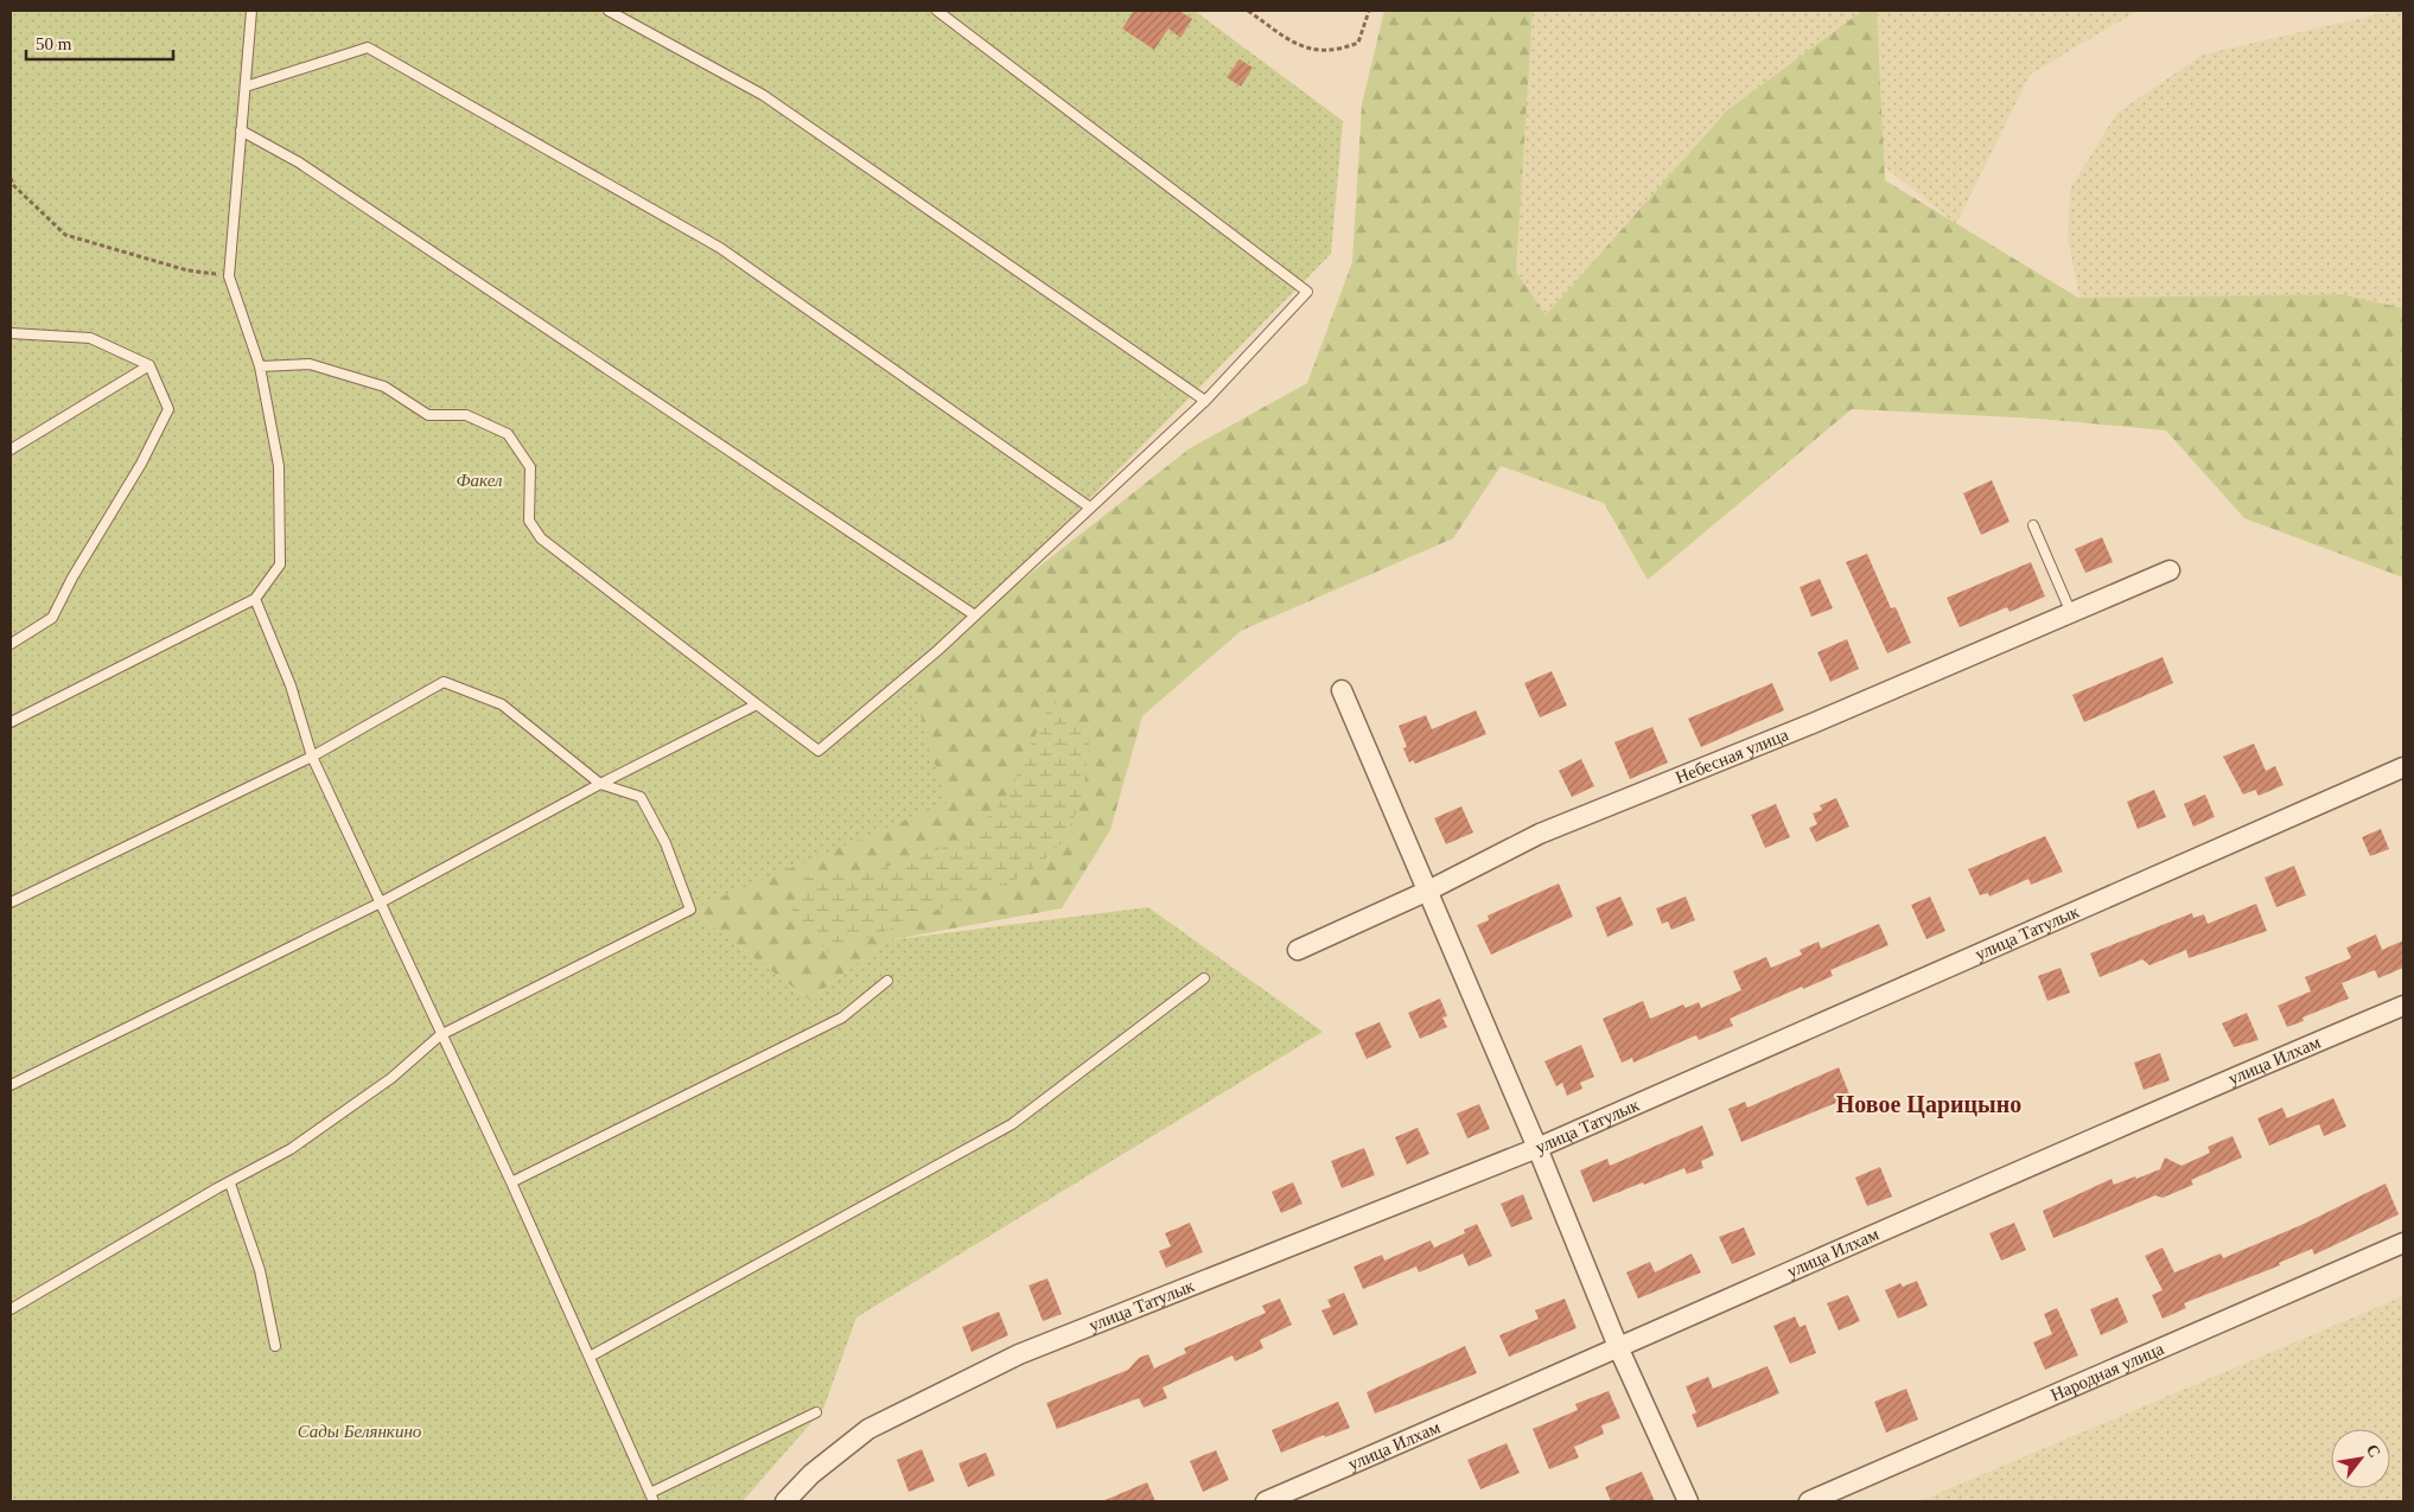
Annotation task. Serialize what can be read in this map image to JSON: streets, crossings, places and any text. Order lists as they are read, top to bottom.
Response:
{
  "streets": {
    "street": [
      "Небесная улица",
      "улица Татулык",
      "улица Илхам",
      "Народная улица"
    ]
  },
  "districts": ["Новое Царицыно"],
  "parks": ["Факел", "Сады Белянкино"],
  "scale_bar": "50 m",
  "north": "top right"
}
